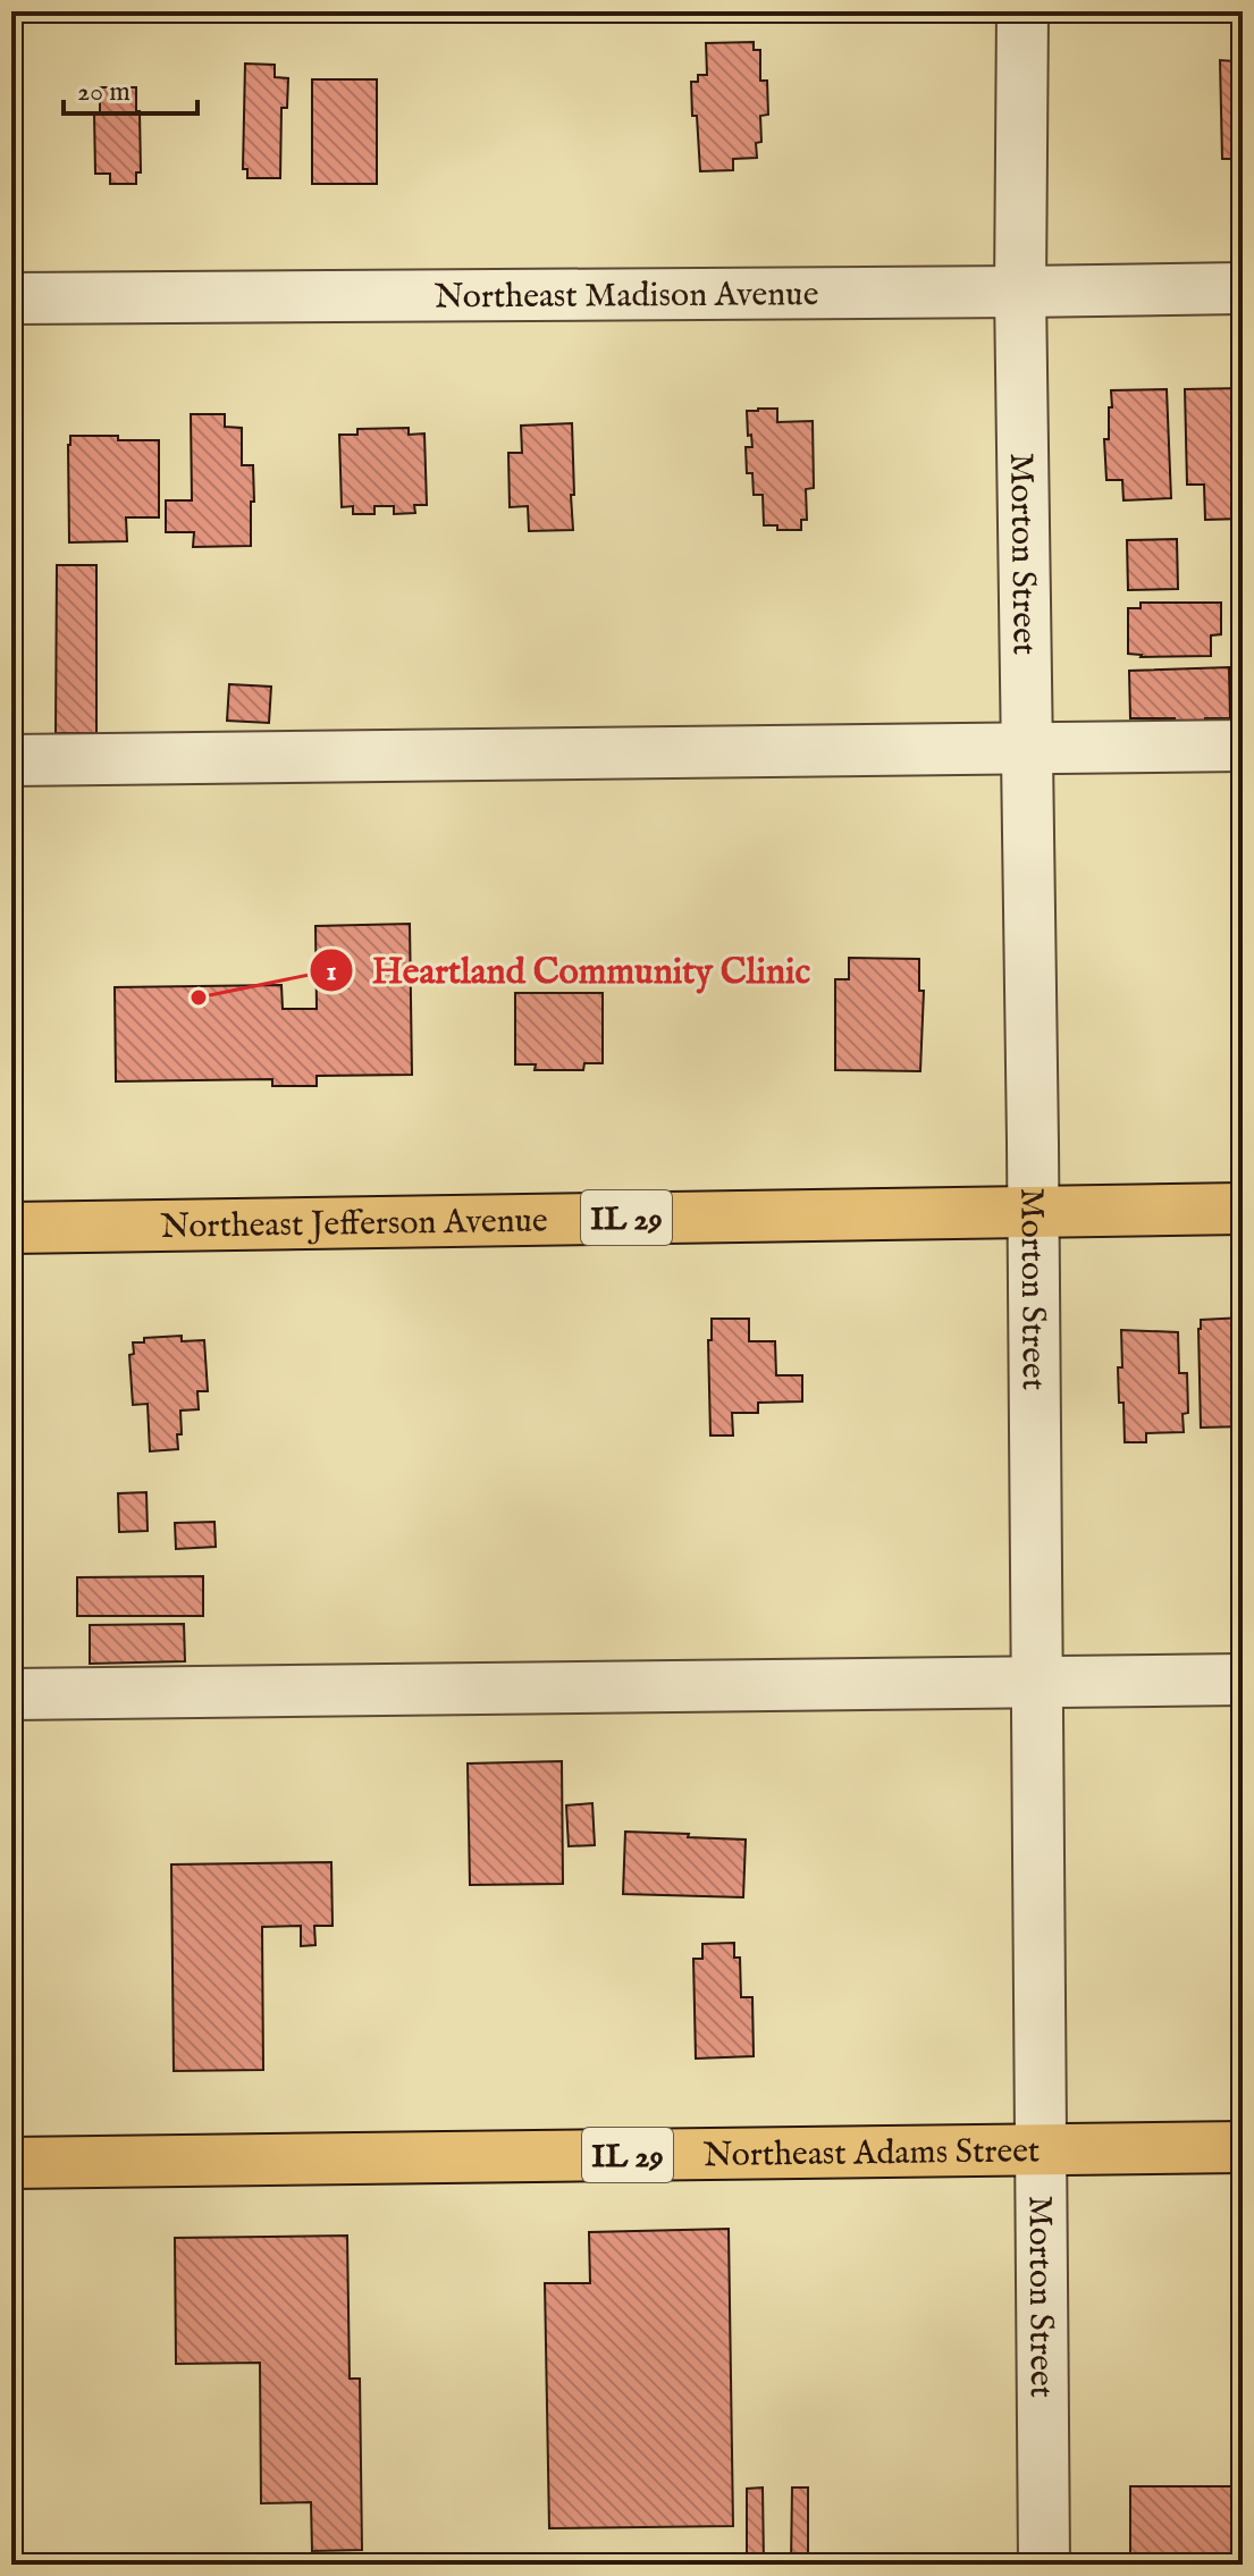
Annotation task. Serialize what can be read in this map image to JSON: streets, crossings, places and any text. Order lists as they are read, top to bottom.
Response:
{
  "streets": {
    "main road": ["IL 29", "Northeast Jefferson Avenue", "Northeast Adams Street"],
    "street": ["Northeast Madison Avenue", "Morton Street"]
  },
  "crossings": [
    ["Northeast Madison Avenue", "Morton Street"],
    ["Morton Street", "Northeast Jefferson Avenue"],
    ["Morton Street", "Northeast Adams Street"]
  ],
  "places": ["Heartland Community Clinic"],
  "scale_bar": "20 m"
}
